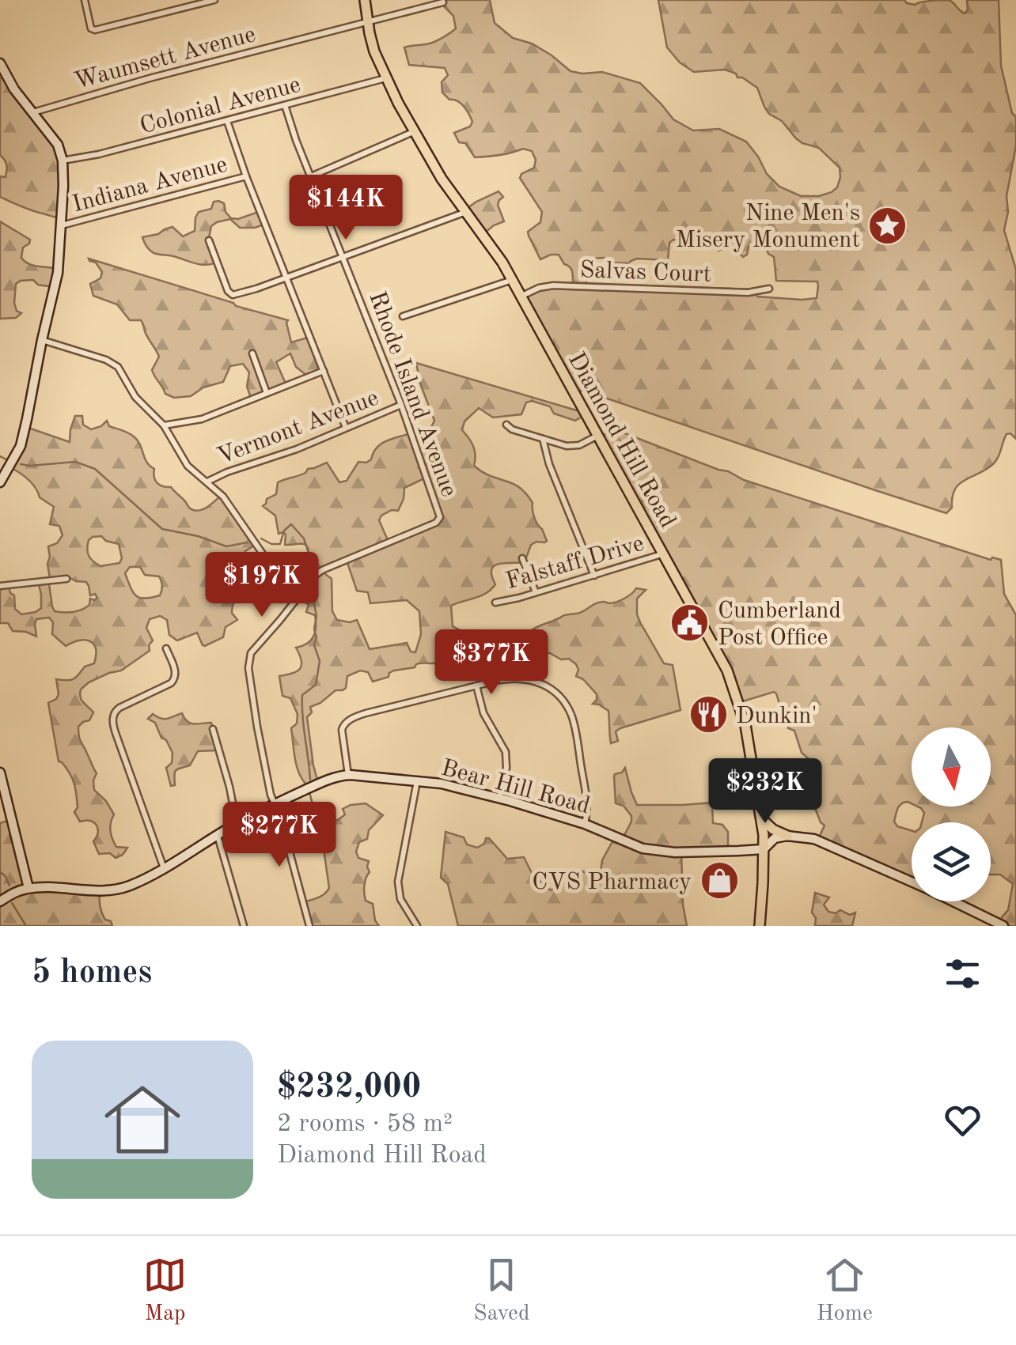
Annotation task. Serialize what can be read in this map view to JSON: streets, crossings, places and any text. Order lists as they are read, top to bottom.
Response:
{
  "streets": {
    "main road": ["Diamond Hill Road"],
    "street": [
      "Waumsett Avenue",
      "Colonial Avenue",
      "Indiana Avenue",
      "Salvas Court",
      "Rhode Island Avenue",
      "Vermont Avenue",
      "Falstaff Drive",
      "Bear Hill Road"
    ]
  },
  "crossings": [
    ["Waumsett Avenue", "Diamond Hill Road"],
    ["Colonial Avenue", "Rhode Island Avenue"],
    ["Colonial Avenue", "Diamond Hill Road"],
    ["Salvas Court", "Diamond Hill Road"],
    ["Rhode Island Avenue", "Vermont Avenue"],
    ["Diamond Hill Road", "Falstaff Drive"],
    ["Diamond Hill Road", "Bear Hill Road"]
  ],
  "places": {
    "place": ["Nine Men's Misery Monument"],
    "public building": ["Cumberland Post Office"],
    "restaurant": ["Dunkin'"],
    "shop": ["CVS Pharmacy"]
  },
  "north": "bottom",
  "page": {
    "price": [
      "$144K",
      "$197K",
      "$377K",
      "$232K",
      "$277K"
    ],
    "heading": "5 homes",
    "list": [
      {
        "name": "$232,000",
        "note": "2 rooms · 58 m² · Diamond Hill Road"
      }
    ],
    "tabs": ["Map", "Saved", "Home"]
  }
}
